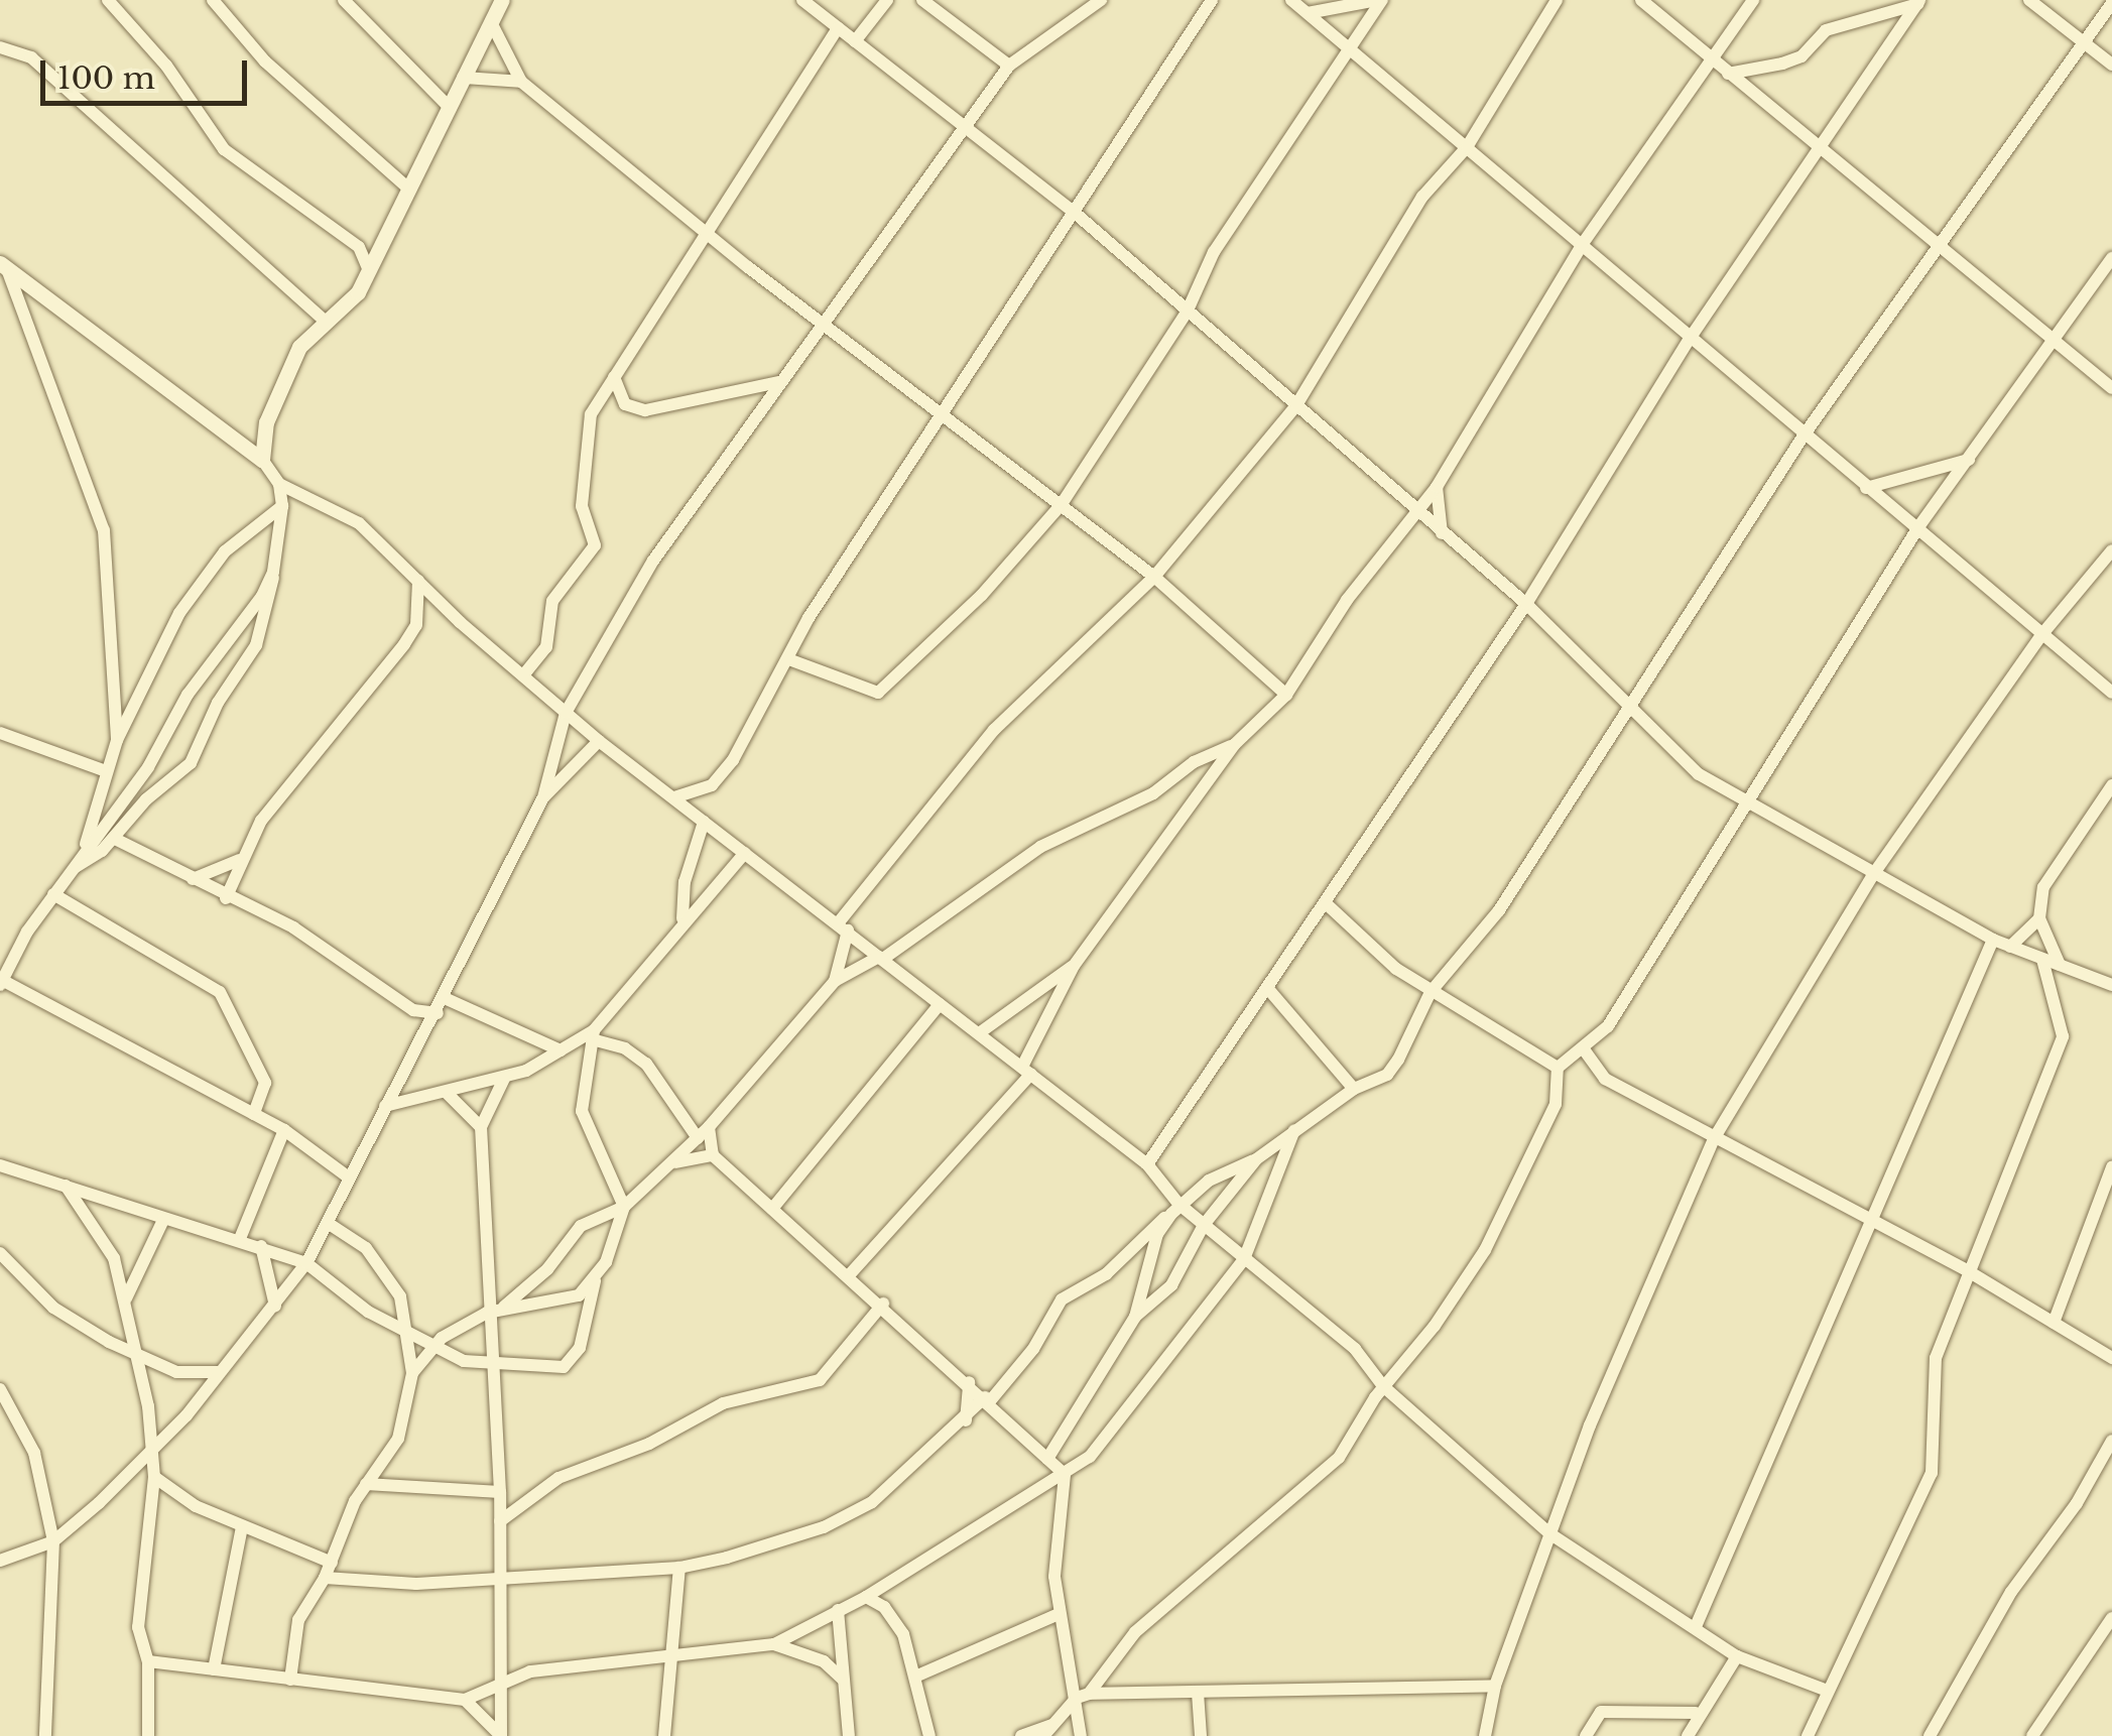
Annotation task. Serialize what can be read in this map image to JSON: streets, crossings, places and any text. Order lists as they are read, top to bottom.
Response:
{
  "scale_bar": "100 m"
}
